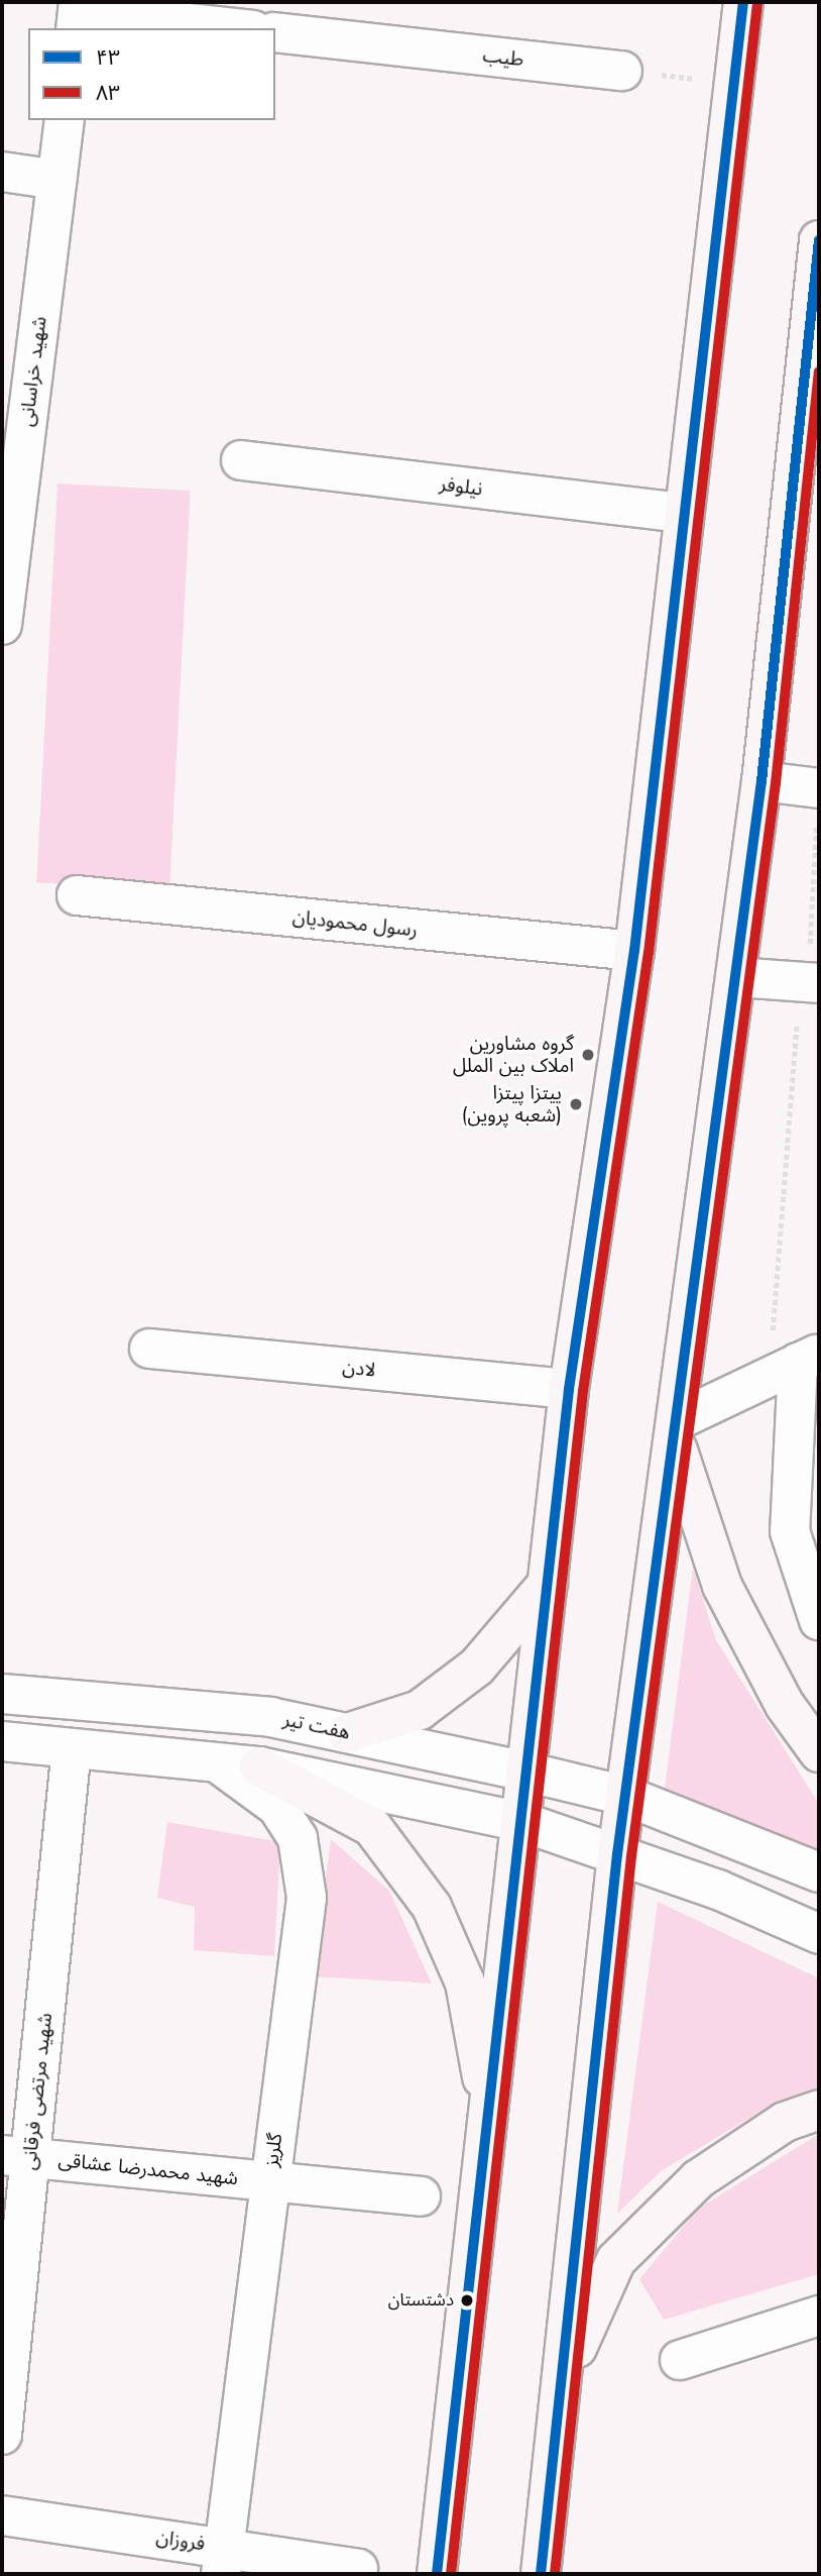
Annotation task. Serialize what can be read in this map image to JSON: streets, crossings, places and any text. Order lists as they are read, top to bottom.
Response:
{
  "streets": {
    "street": [
      "طیب",
      "شهید خراسانی",
      "نیلوفر",
      "رسول محمودیان",
      "لادن",
      "هفت تیر",
      "شهید مرتضی فرقانی",
      "گلریز",
      "شهید محمدرضا عشاقی",
      "فروزان"
    ]
  },
  "crossings": [
    ["شهید مرتضی فرقانی", "شهید محمدرضا عشاقی"],
    ["گلریز", "شهید محمدرضا عشاقی"],
    ["گلریز", "فروزان"]
  ],
  "places": ["گروه مشاورین املاک بین الملل", "پیتزا پیتزا (شعبه پروین)", "دشتستان"],
  "lines": ["transit line ۴۳", "transit line ۸۳"],
  "legend": ["۴۳", "۸۳"]
}
